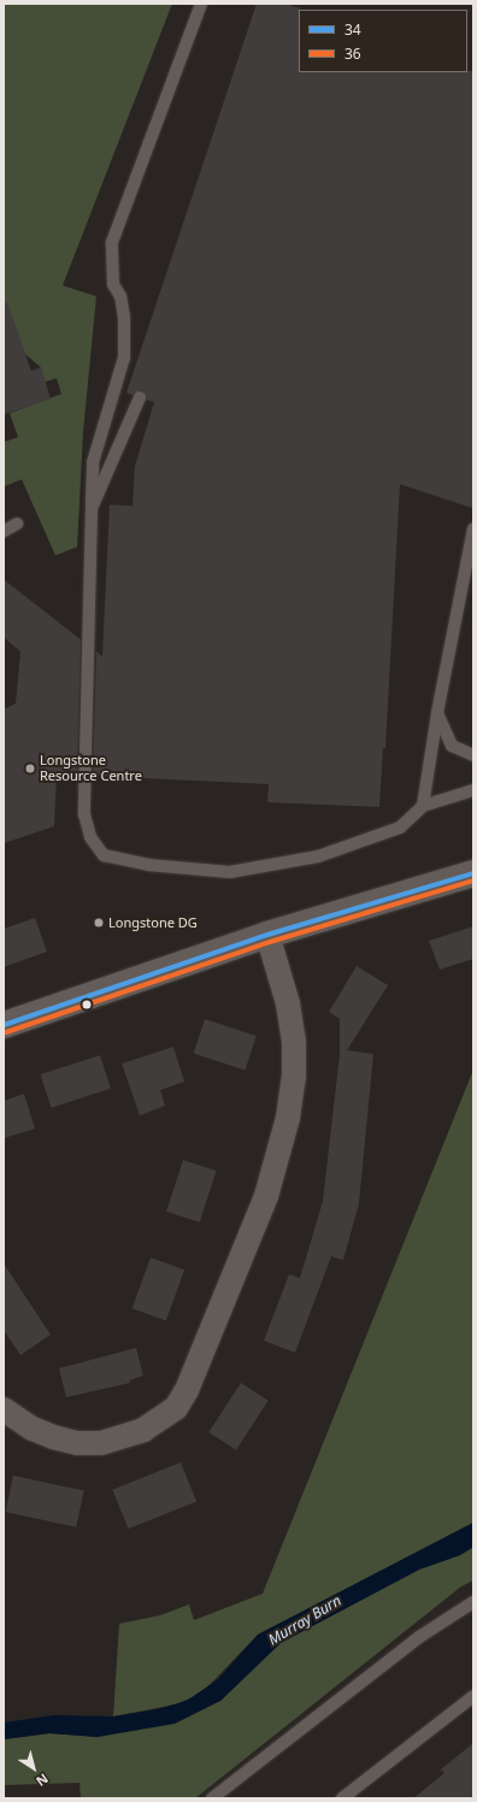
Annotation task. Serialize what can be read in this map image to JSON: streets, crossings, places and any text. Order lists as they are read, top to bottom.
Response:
{
  "water": ["Murray Burn"],
  "places": ["Longstone Resource Centre", "Longstone DG"],
  "lines": ["transit line 34", "transit line 36"],
  "legend": ["34", "36"],
  "north": "bottom right"
}
